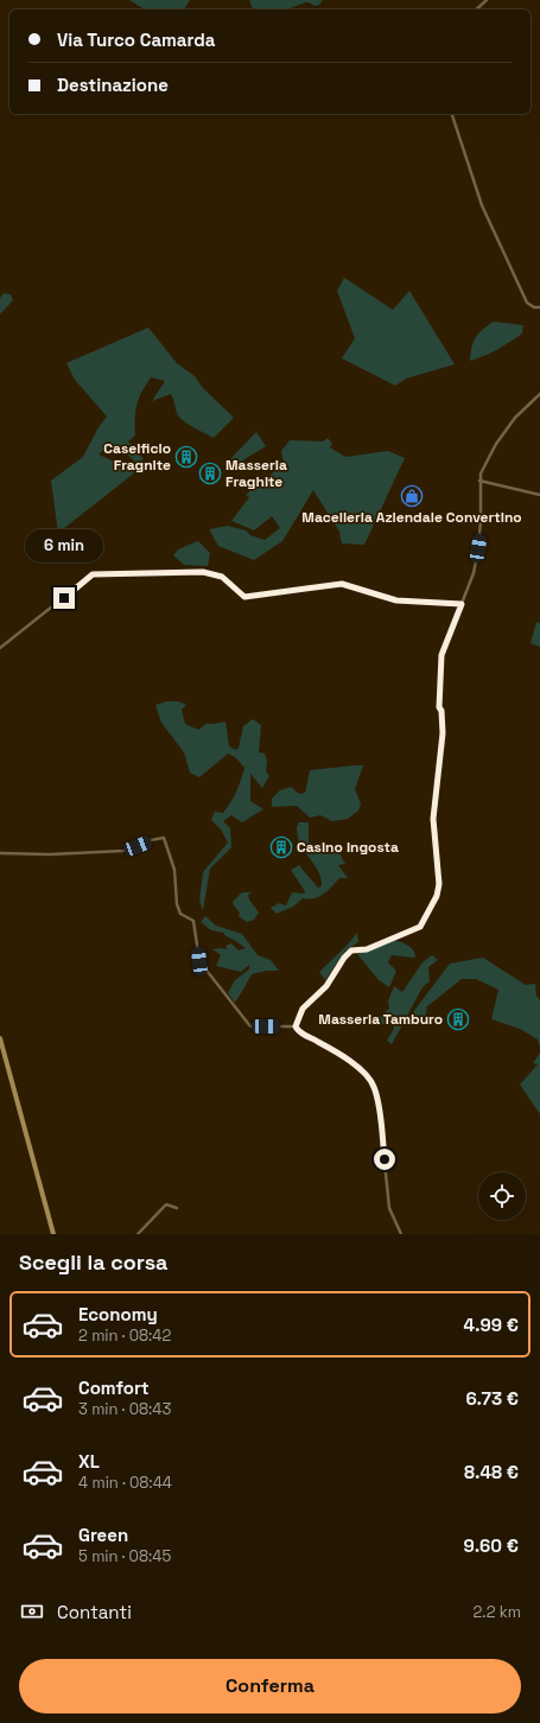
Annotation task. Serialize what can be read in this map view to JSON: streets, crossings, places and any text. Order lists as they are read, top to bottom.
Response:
{
  "places": {
    "building": [
      "Caseificio Fragnite",
      "Masseria Fraghite",
      "Casino Ingosta",
      "Masseria Tamburo"
    ],
    "shop": ["Macelleria Aziendale Convertino"]
  },
  "page": {
    "banner": ["Via Turco Camarda", "Destinazione"],
    "bubble": "6 min",
    "heading": "Scegli la corsa",
    "list": [
      {
        "name": "Economy",
        "note": "2 min · 08:42",
        "value": "4.99 €"
      },
      {
        "name": "Comfort",
        "note": "3 min · 08:43",
        "value": "6.73 €"
      },
      {
        "name": "XL",
        "note": "4 min · 08:44",
        "value": "8.48 €"
      },
      {
        "name": "Green",
        "note": "5 min · 08:45",
        "value": "9.60 €"
      }
    ],
    "pay": ["Contanti", "2.2 km"],
    "buttons": "Conferma"
  }
}
